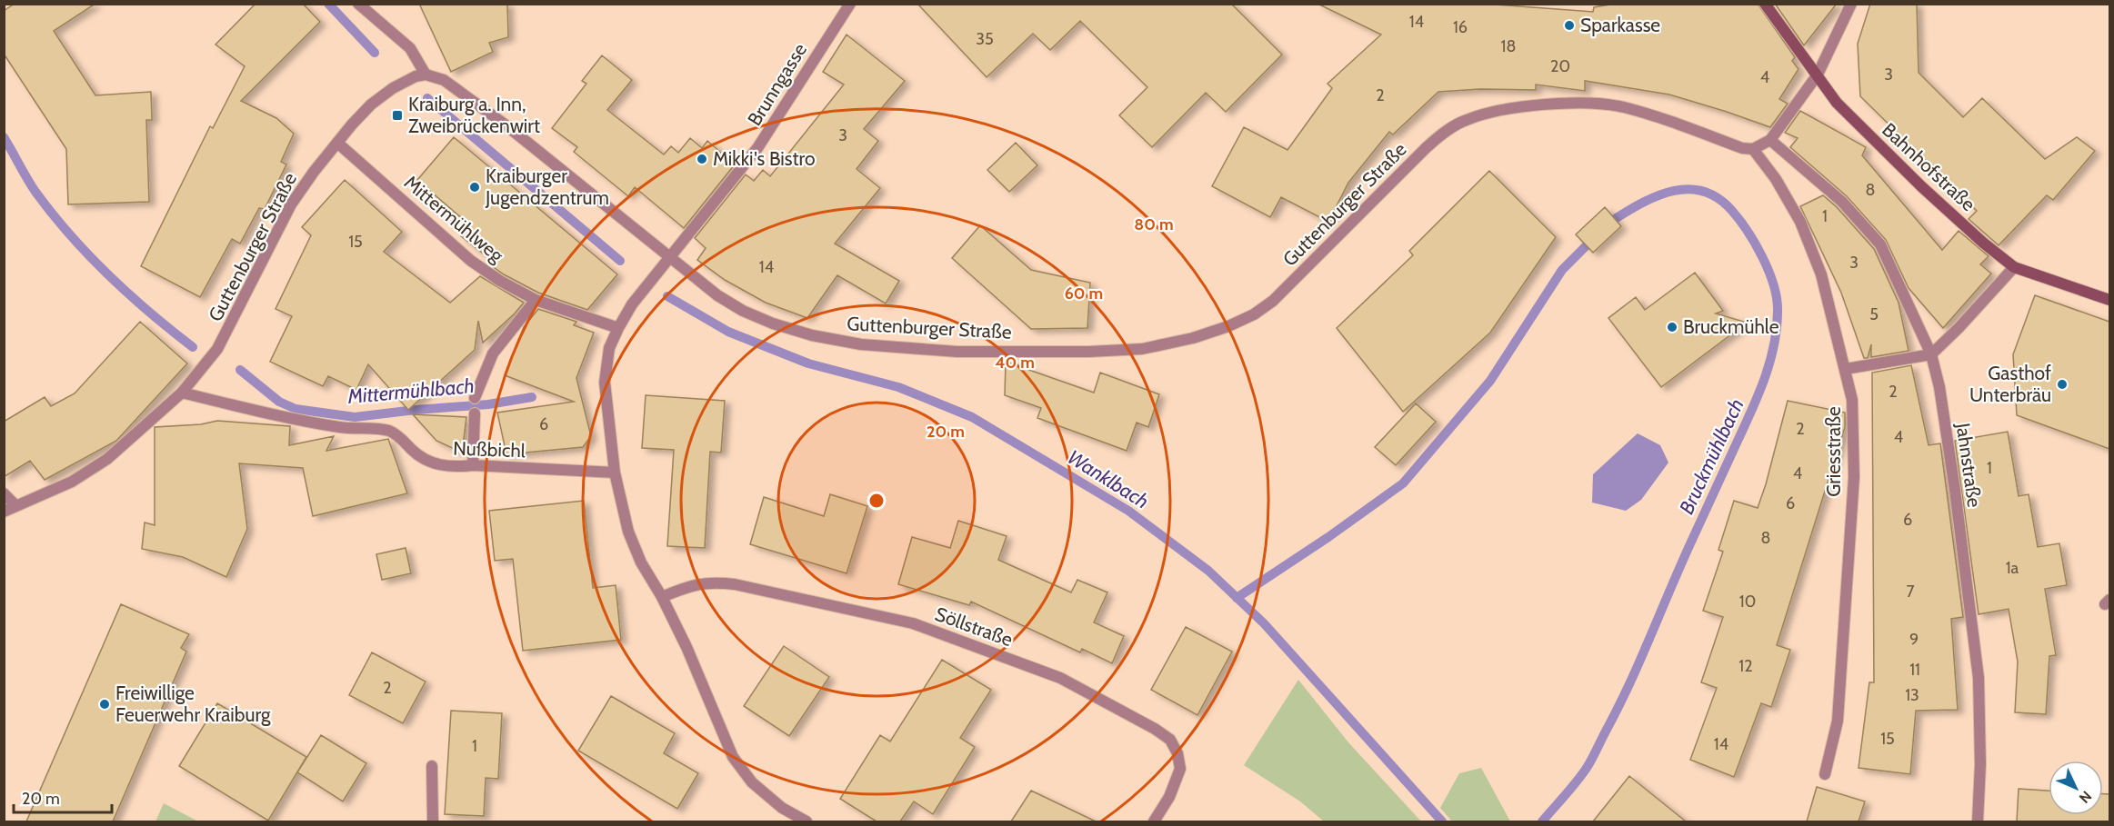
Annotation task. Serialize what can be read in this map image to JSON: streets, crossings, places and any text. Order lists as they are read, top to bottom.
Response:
{
  "streets": {
    "main road": ["Bahnhofstraße"],
    "street": [
      "Brunngasse",
      "Guttenburger Straße",
      "Mittermühlweg",
      "Nußbichl",
      "Griesstraße",
      "Jahnstraße",
      "Söllstraße"
    ]
  },
  "crossings": [
    ["Brunngasse", "Guttenburger Straße"],
    ["Guttenburger Straße", "Mittermühlweg"],
    ["Guttenburger Straße", "Nußbichl"],
    ["Guttenburger Straße", "Griesstraße"]
  ],
  "water": ["Mittermühlbach", "Bruckmühlbach", "Wanklbach"],
  "places": {
    "other": [
      "Sparkasse",
      "Mikki's Bistro",
      "Kraiburger Jugendzentrum",
      "Bruckmühle",
      "Gasthof Unterbräu",
      "Freiwillige Feuerwehr Kraiburg"
    ],
    "transit": ["Kraiburg a. Inn, Zweibrückenwirt"]
  },
  "house_numbers": [
    "14",
    "16",
    "35",
    "18",
    "20",
    "3",
    "4",
    "2",
    "3",
    "8",
    "1",
    "15",
    "3",
    "14",
    "5",
    "2",
    "6",
    "2",
    "4",
    "1",
    "4",
    "6",
    "6",
    "8",
    "1a",
    "7",
    "10",
    "9",
    "12",
    "11",
    "2",
    "13",
    "15",
    "14",
    "1"
  ],
  "scale_bar": "20 m",
  "north": "bottom right",
  "rings": [
    "80 m",
    "60 m",
    "40 m",
    "20 m"
  ]
}
